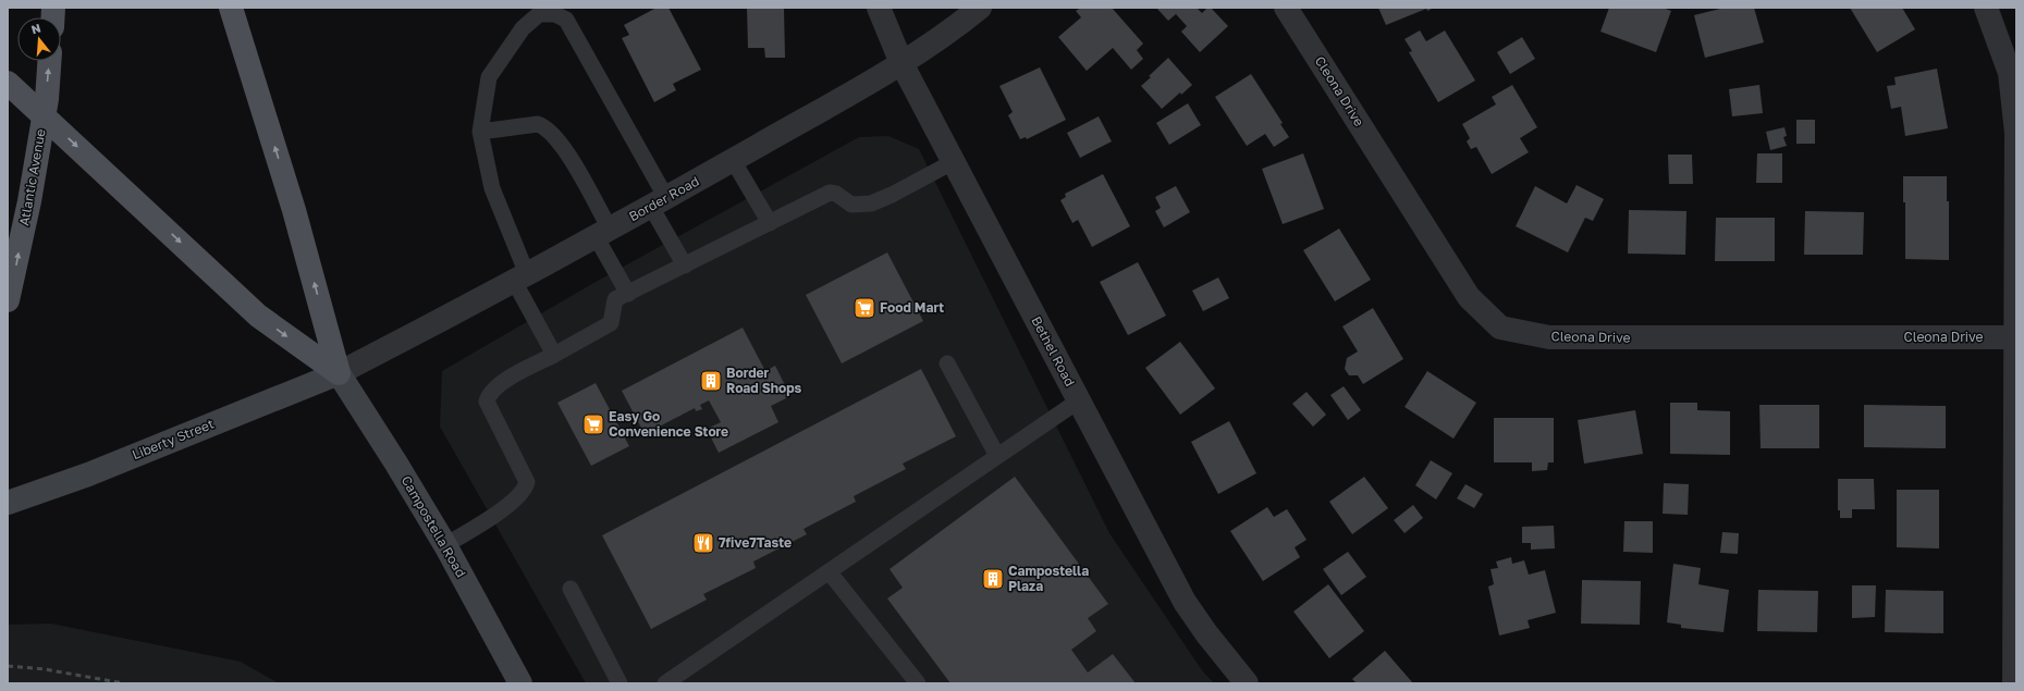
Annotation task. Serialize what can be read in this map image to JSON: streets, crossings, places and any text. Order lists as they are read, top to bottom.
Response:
{
  "streets": {
    "main road": ["Atlantic Avenue", "Liberty Street", "Campostella Road"],
    "street": ["Cleona Drive", "Border Road", "Bethel Road"]
  },
  "crossings": [
    ["Border Road", "Bethel Road"],
    ["Border Road", "Liberty Street"],
    ["Border Road", "Campostella Road"],
    ["Liberty Street", "Campostella Road"]
  ],
  "one_way": ["Atlantic Avenue"],
  "places": {
    "supermarket": ["Food Mart", "Easy Go Convenience Store"],
    "building": ["Border Road Shops", "Campostella Plaza"],
    "restaurant": ["7five7Taste"]
  },
  "north": "top"
}
